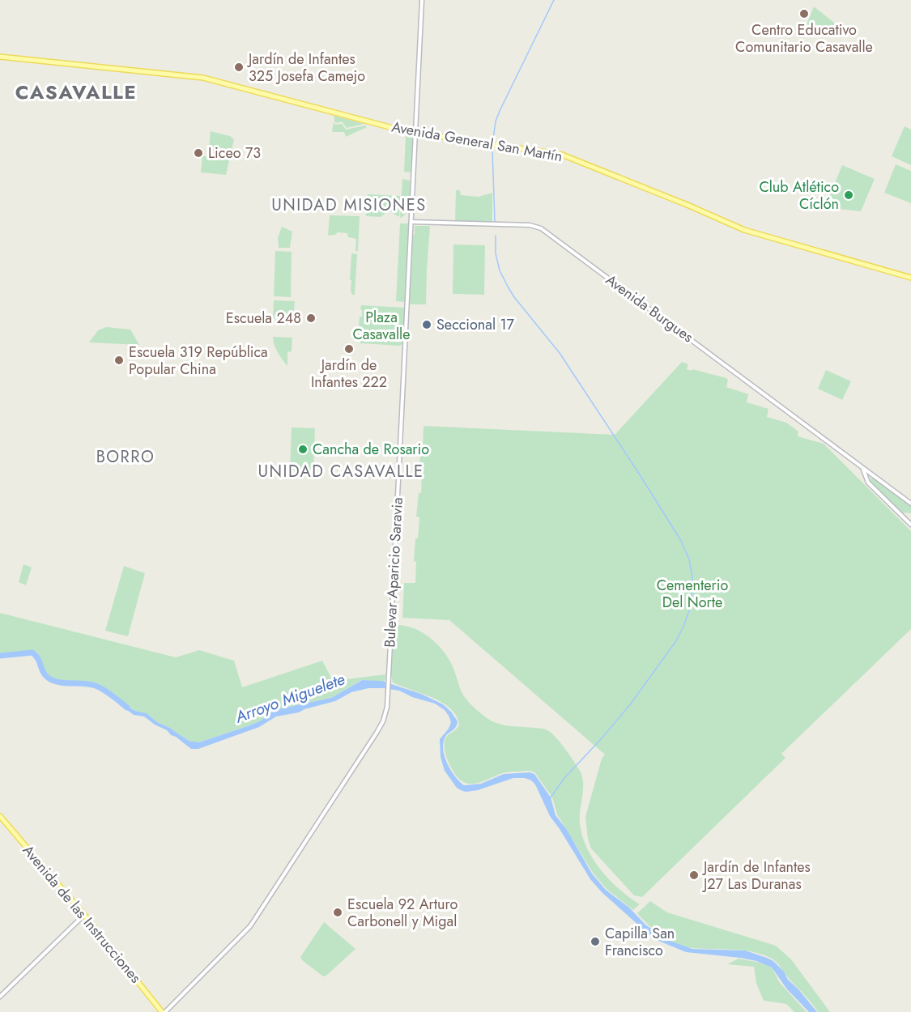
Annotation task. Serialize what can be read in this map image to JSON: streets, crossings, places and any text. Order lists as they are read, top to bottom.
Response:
{
  "streets": {
    "main road": ["Avenida General San Martín", "Avenida de las Instrucciones"],
    "street": ["Avenida Burgues", "Bulevar Aparicio Saravia"]
  },
  "crossings": [
    ["Avenida General San Martín", "Bulevar Aparicio Saravia"],
    ["Avenida Burgues", "Bulevar Aparicio Saravia"],
    ["Bulevar Aparicio Saravia", "Avenida de las Instrucciones"]
  ],
  "districts": [
    "CASAVALLE",
    "UNIDAD MISIONES",
    "BORRO",
    "UNIDAD CASAVALLE"
  ],
  "water": ["Arroyo Miguelete"],
  "parks": ["Plaza Casavalle", "Cementerio Del Norte"],
  "places": [
    "Centro Educativo Comunitario Casavalle",
    "Jardín de Infantes 325 Josefa Camejo",
    "Liceo 73",
    "Club Atlético Cíclón",
    "Escuela 248",
    "Seccional 17",
    "Jardín de Infantes 222",
    "Escuela 319 República Popular China",
    "Cancha de Rosario",
    "Jardín de Infantes J27 Las Duranas",
    "Escuela 92 Arturo Carbonell y Migal",
    "Capilla San Francisco"
  ]
}
